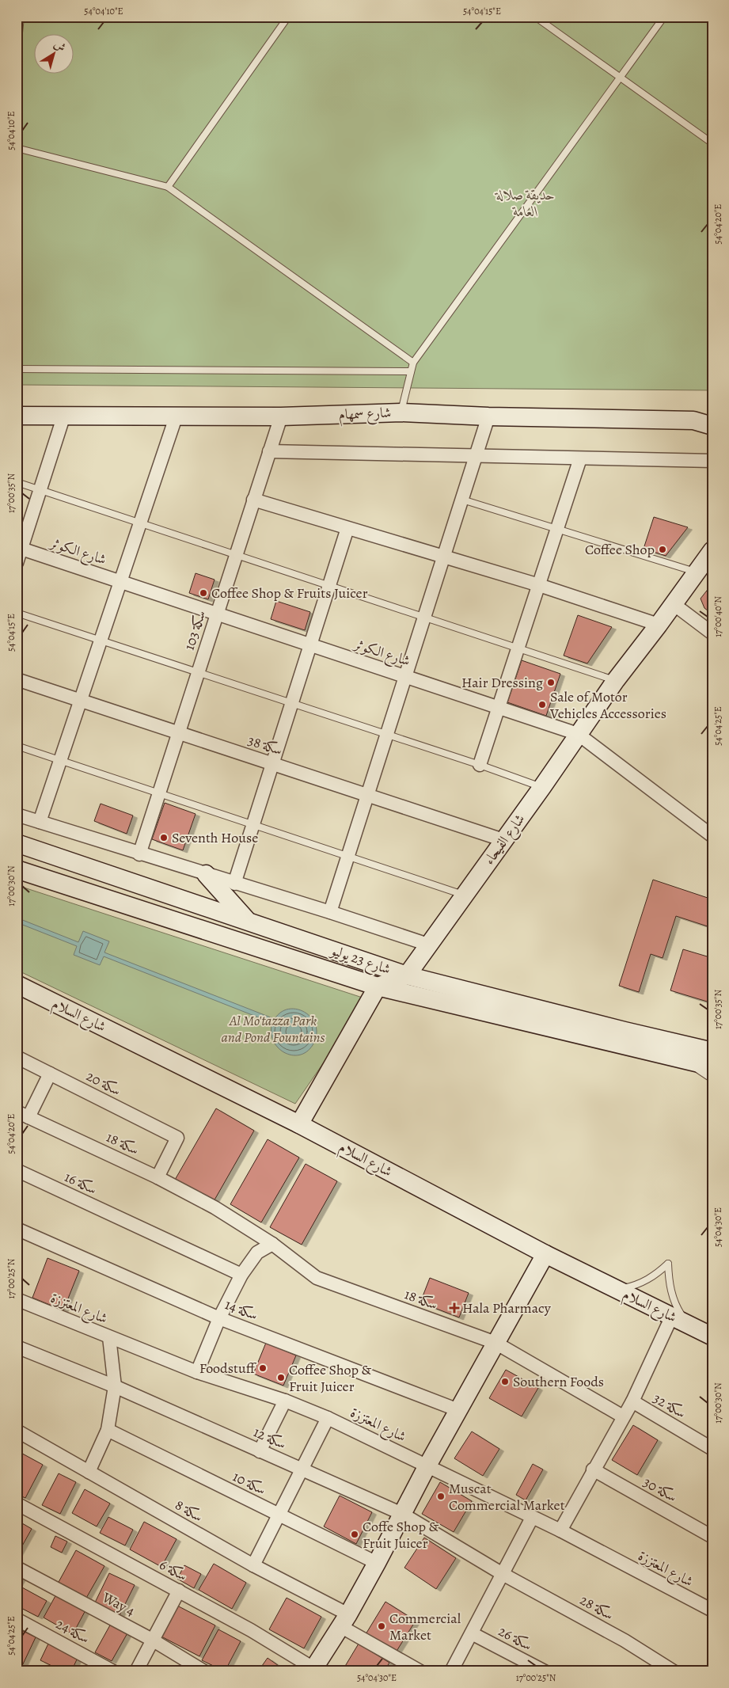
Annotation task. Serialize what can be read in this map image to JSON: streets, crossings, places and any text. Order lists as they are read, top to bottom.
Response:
{
  "streets": {
    "street": [
      "شارع سمهام",
      "شارع الكوثر",
      "سكة 103",
      "سكة 38",
      "شارع الفيحاء",
      "شارع 23 يوليو",
      "شارع السلام",
      "سكة 20",
      "سكة 18",
      "سكة 16",
      "شارع المعتززة",
      "سكة 14",
      "سكة 32",
      "سكة 12",
      "سكة 10",
      "سكة 30",
      "سكة 8",
      "سكة 6",
      "Way 4",
      "سكة 28",
      "سكة 24",
      "سكة 26"
    ]
  },
  "crossings": [
    ["شارع سمهام", "سكة 103"],
    ["شارع الكوثر", "سكة 103"],
    ["شارع الكوثر", "شارع الفيحاء"],
    ["سكة 103", "سكة 38"],
    ["سكة 38", "شارع الفيحاء"],
    ["شارع الفيحاء", "شارع 23 يوليو"],
    ["سكة 20", "سكة 18"],
    ["سكة 12", "سكة 28"]
  ],
  "parks": ["حديقة صلالة العامة", "Al Mo'tazza Park and Pond Fountains"],
  "places": {
    "other": [
      "Coffee Shop",
      "Coffee Shop & Fruits Juicer",
      "Hair Dressing",
      "Sale of Motor Vehicles Accessories",
      "Seventh House",
      "Foodstuff",
      "Coffee Shop & Fruit Juicer",
      "Southern Foods",
      "Muscat Commercial Market",
      "Coffe Shop & Fruit Juicer",
      "Commercial Market"
    ],
    "health": ["Hala Pharmacy"]
  },
  "north": "top right",
  "coordinates": [
    "54°04'10\"E",
    "54°04'15\"E",
    "54°04'20\"E",
    "17°00'35\"N",
    "17°00'40\"N",
    "54°04'25\"E",
    "17°00'30\"N",
    "54°04'30\"E",
    "17°00'25\"N"
  ]
}
